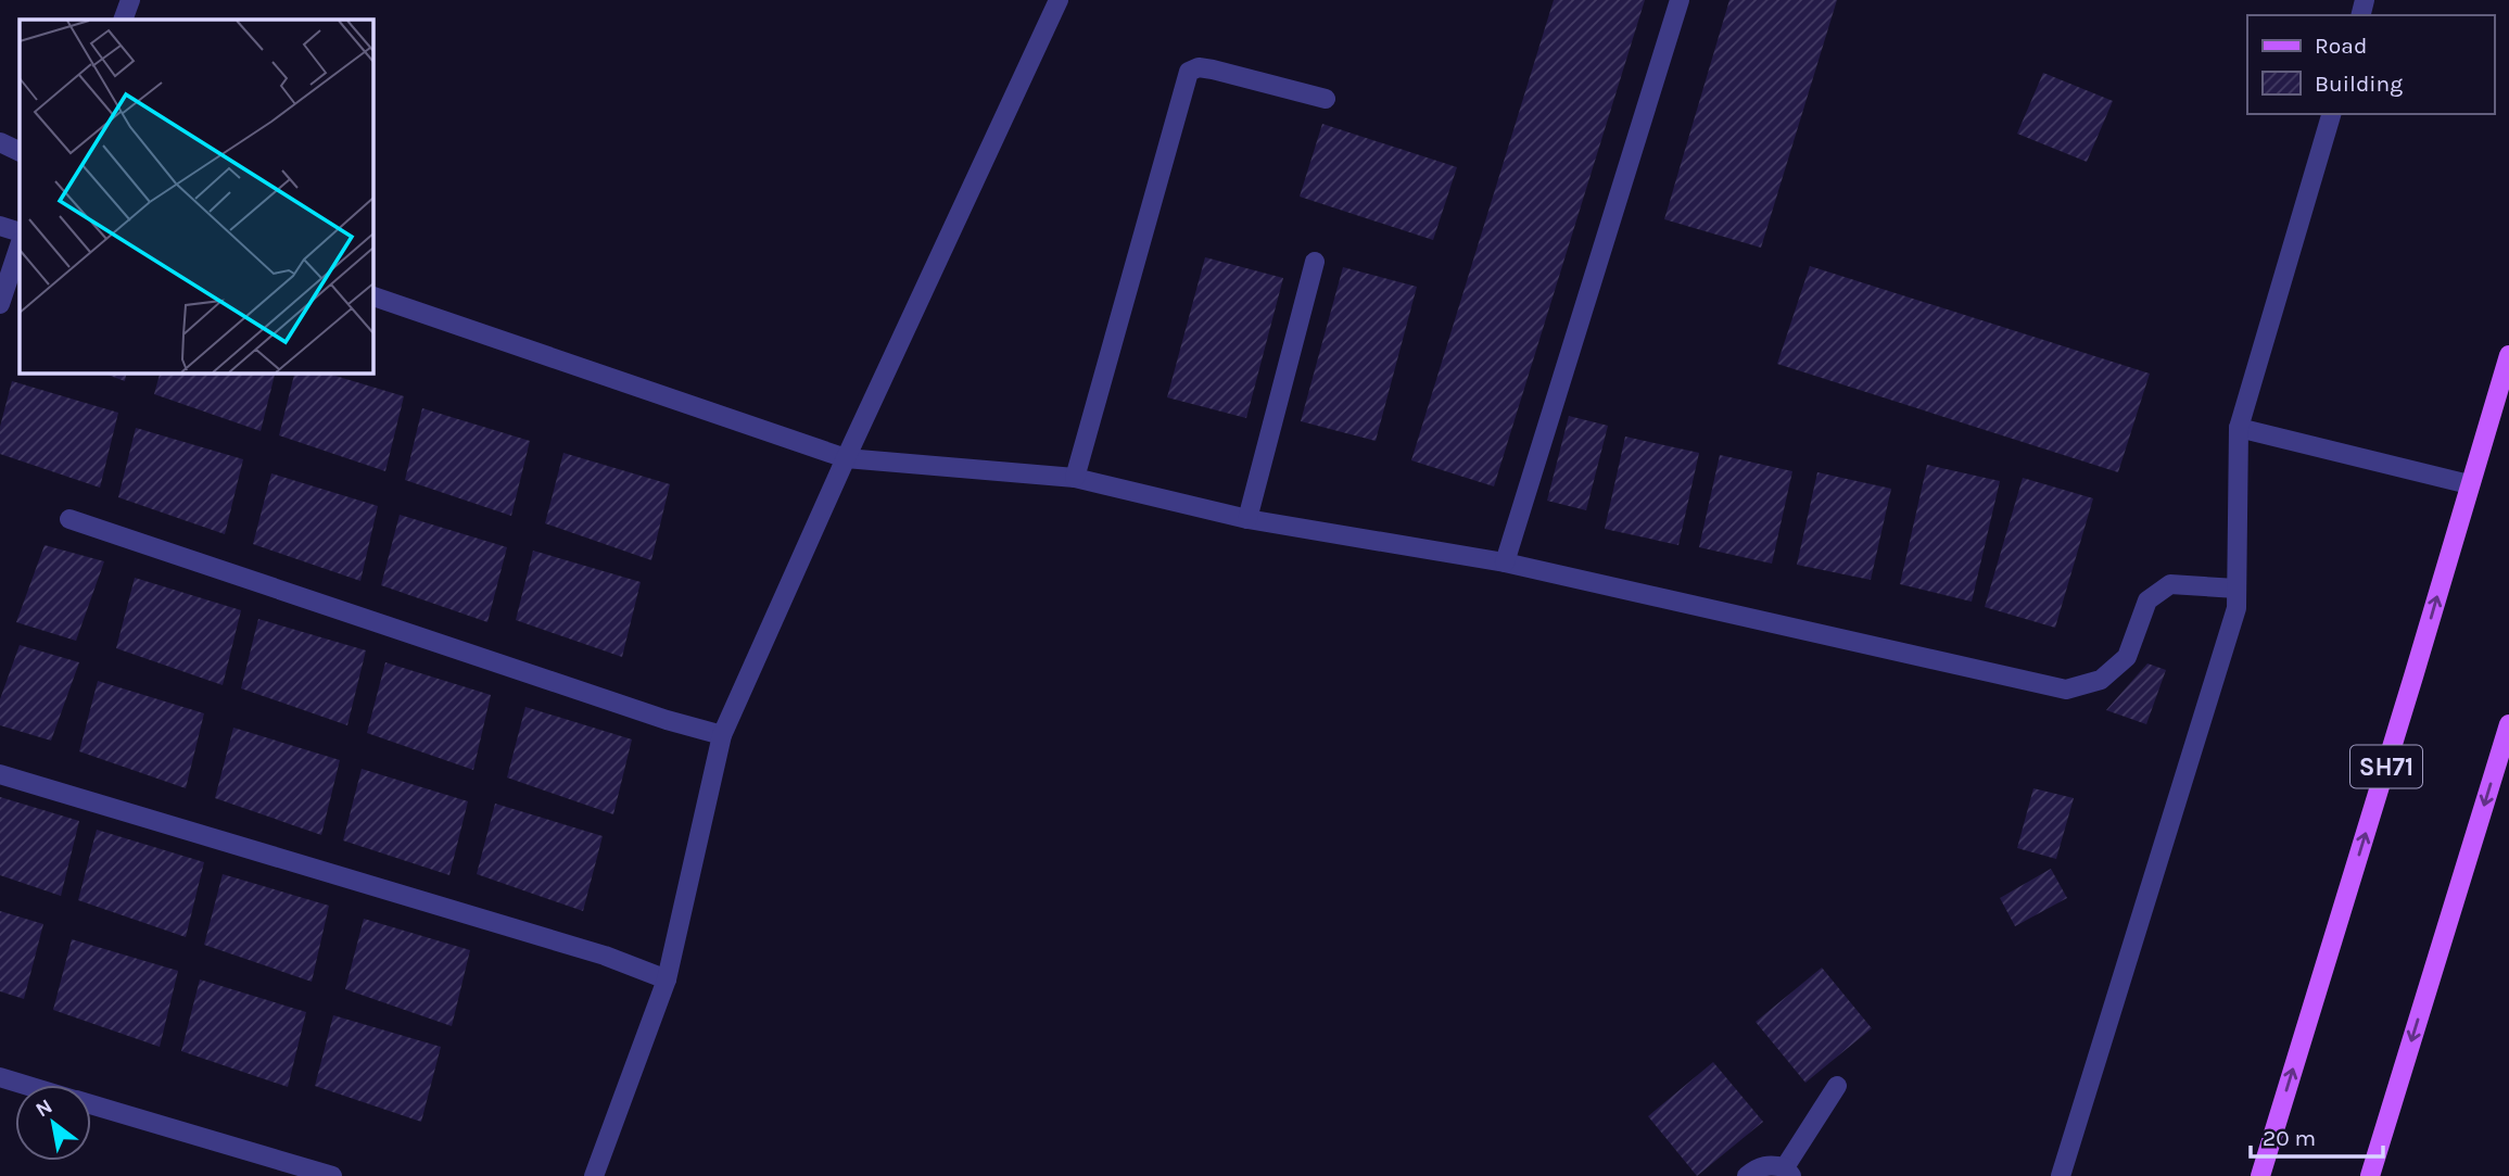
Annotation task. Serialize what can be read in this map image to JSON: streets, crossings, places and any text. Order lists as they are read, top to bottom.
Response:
{
  "streets": {
    "main road": ["SH71"]
  },
  "legend": ["Road", "Building"],
  "scale_bar": "20 m",
  "north": "top left"
}
